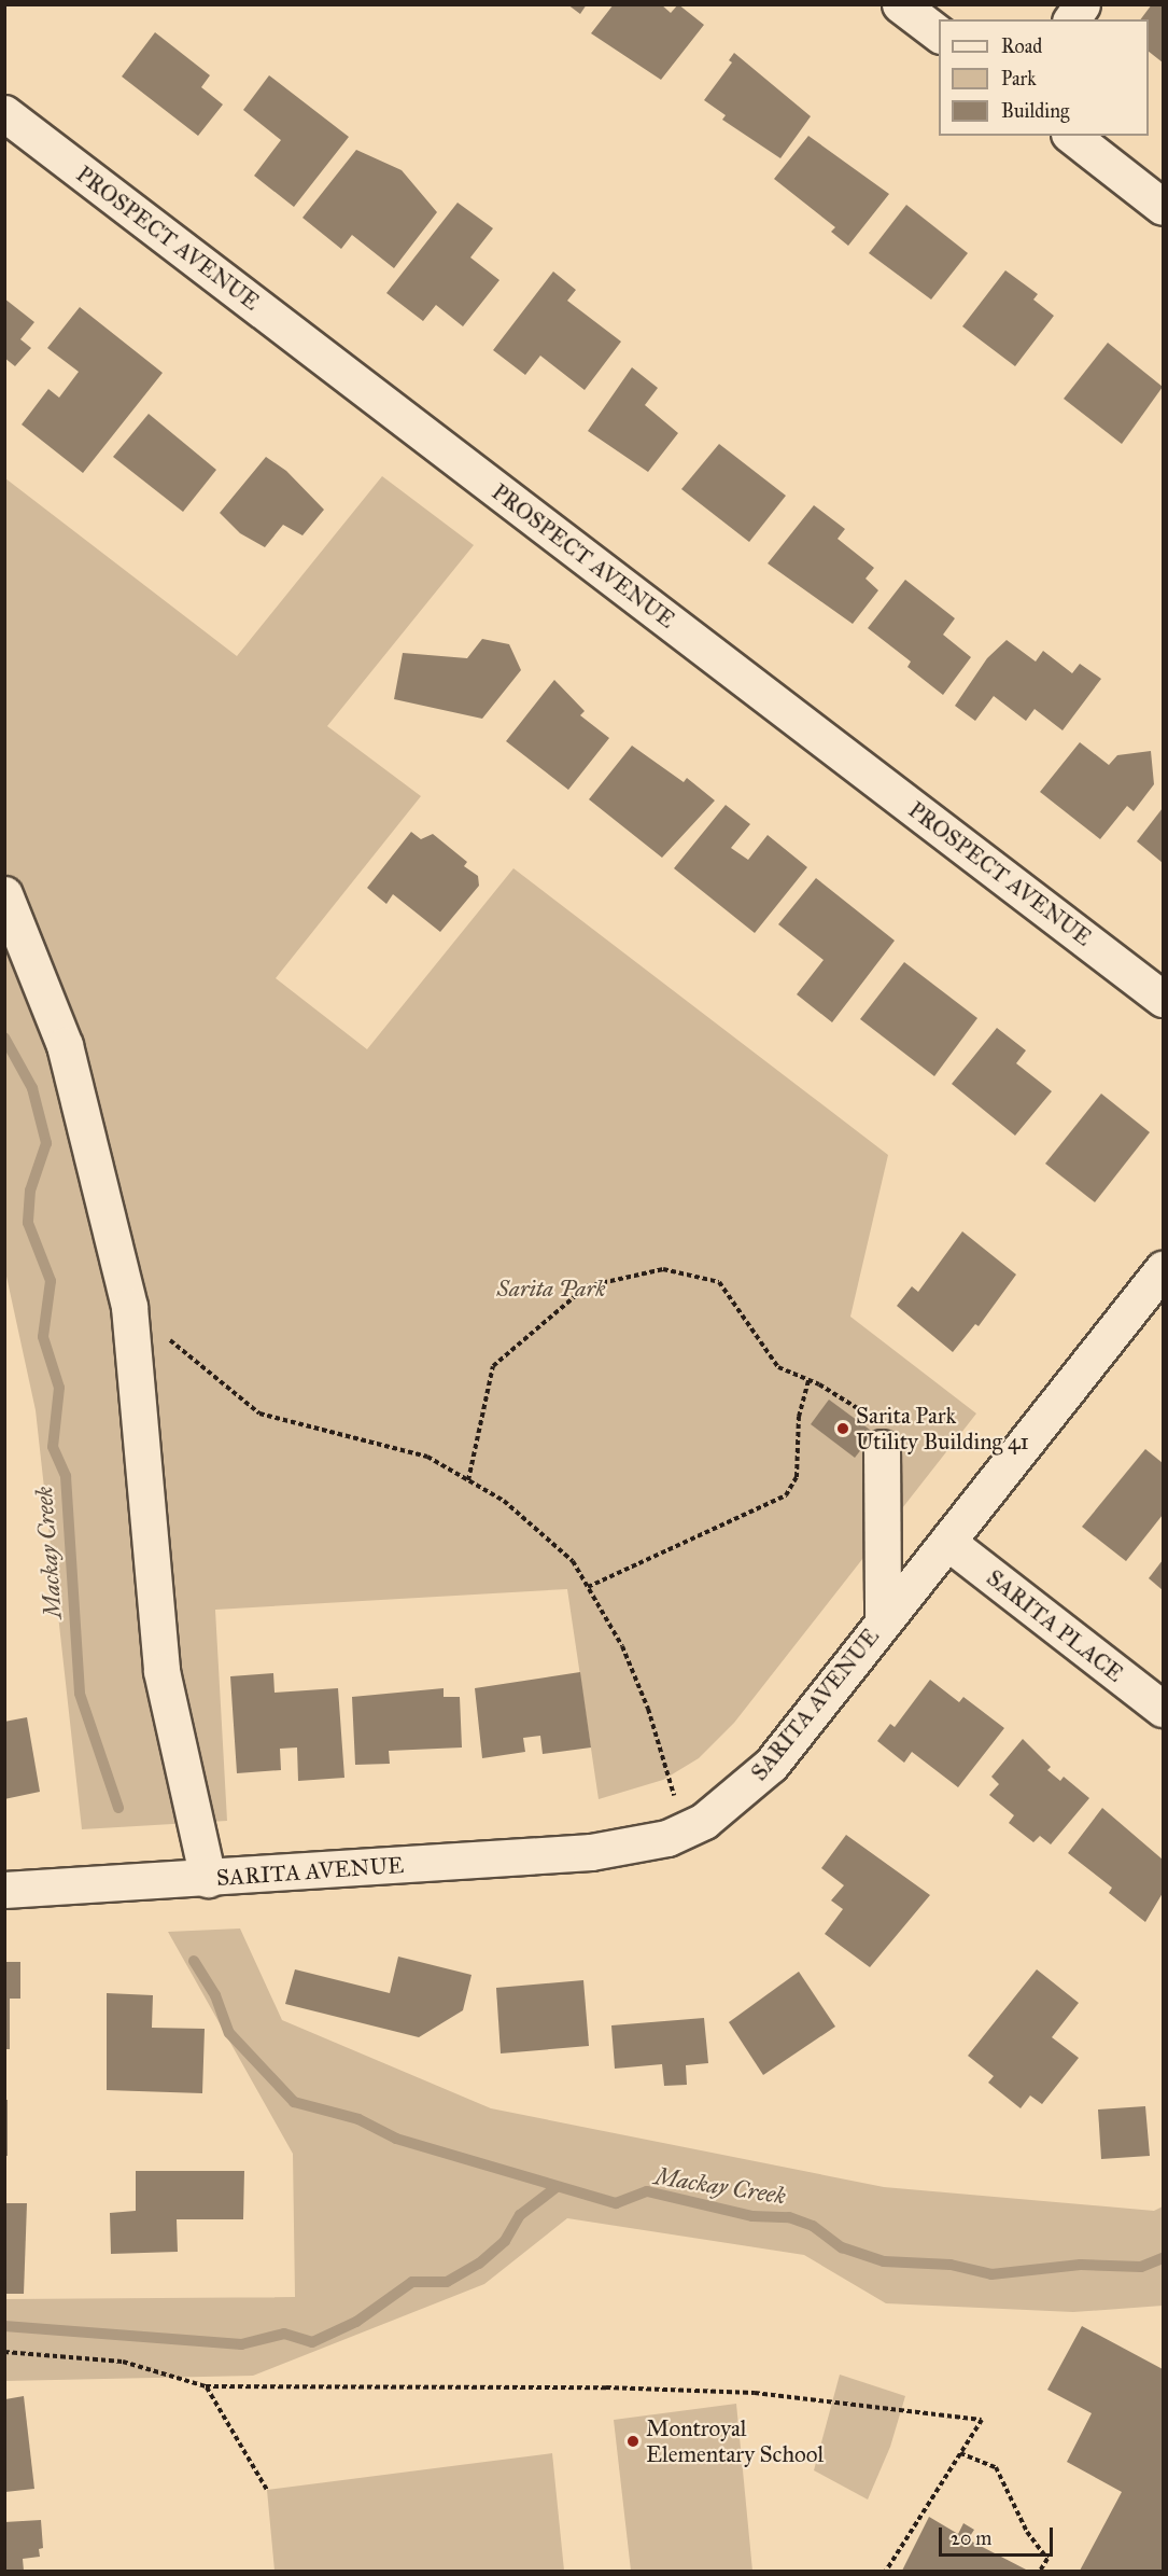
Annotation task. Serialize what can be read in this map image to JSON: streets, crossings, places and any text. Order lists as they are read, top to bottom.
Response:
{
  "streets": {
    "street": ["PROSPECT AVENUE", "SARITA PLACE", "SARITA AVENUE"]
  },
  "crossings": [
    ["SARITA PLACE", "SARITA AVENUE"]
  ],
  "water": ["Mackay Creek"],
  "parks": ["Sarita Park"],
  "places": ["Sarita Park Utility Building 41", "Montroyal Elementary School"],
  "legend": ["Road", "Park", "Building"],
  "scale_bar": "20 m"
}
